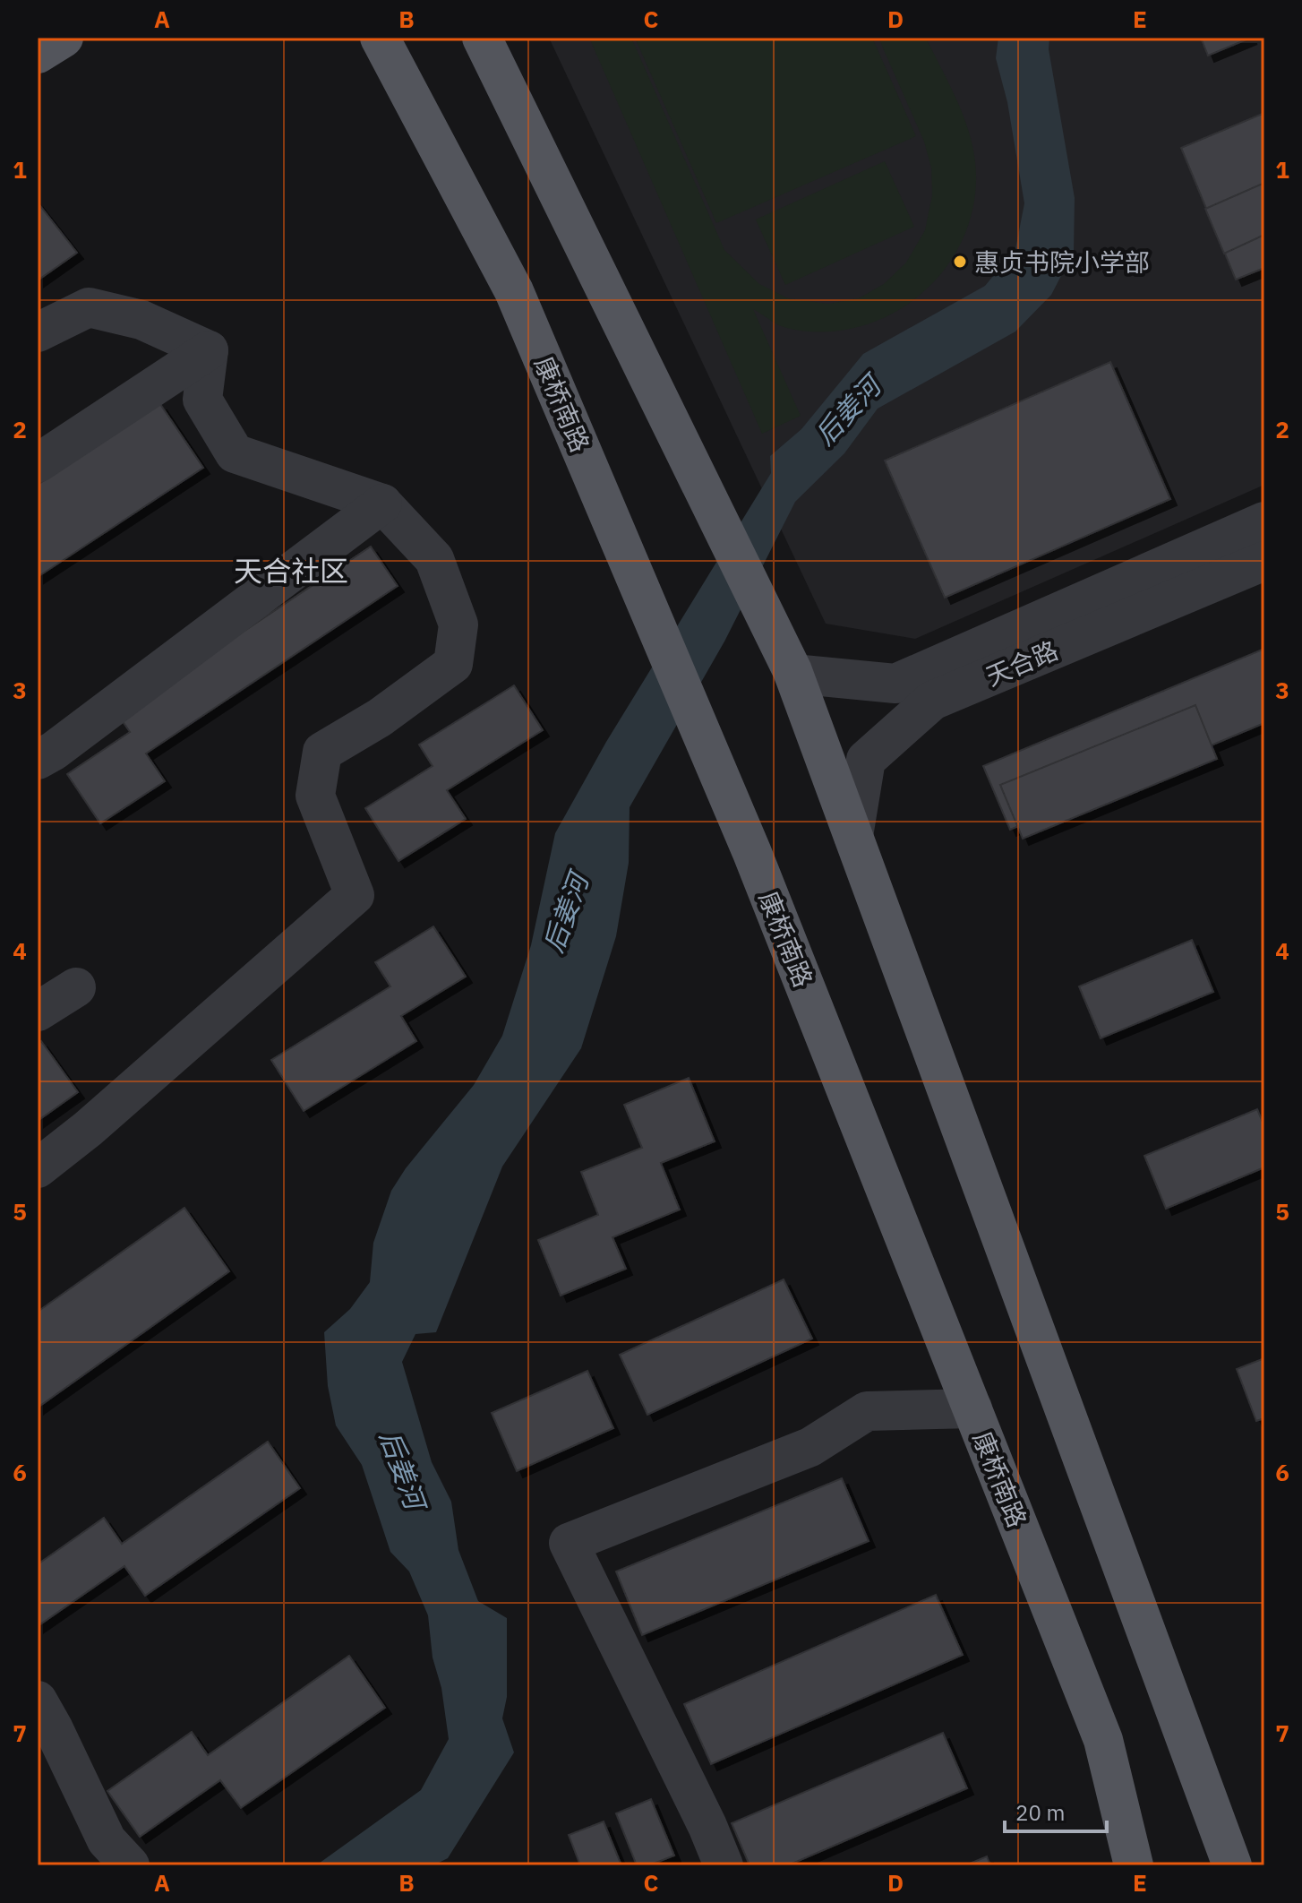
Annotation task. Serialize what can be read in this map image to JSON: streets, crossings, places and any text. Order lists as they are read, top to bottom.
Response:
{
  "streets": {
    "main road": ["康桥南路"],
    "street": ["天合路"]
  },
  "districts": ["天合社区"],
  "water": ["后姜河"],
  "places": ["惠贞书院小学部"],
  "scale_bar": "20 m",
  "grid": {
    "columns": [
      "A",
      "B",
      "C",
      "D",
      "E"
    ],
    "rows": [
      "1",
      "2",
      "3",
      "4",
      "5",
      "6",
      "7"
    ]
  }
}
